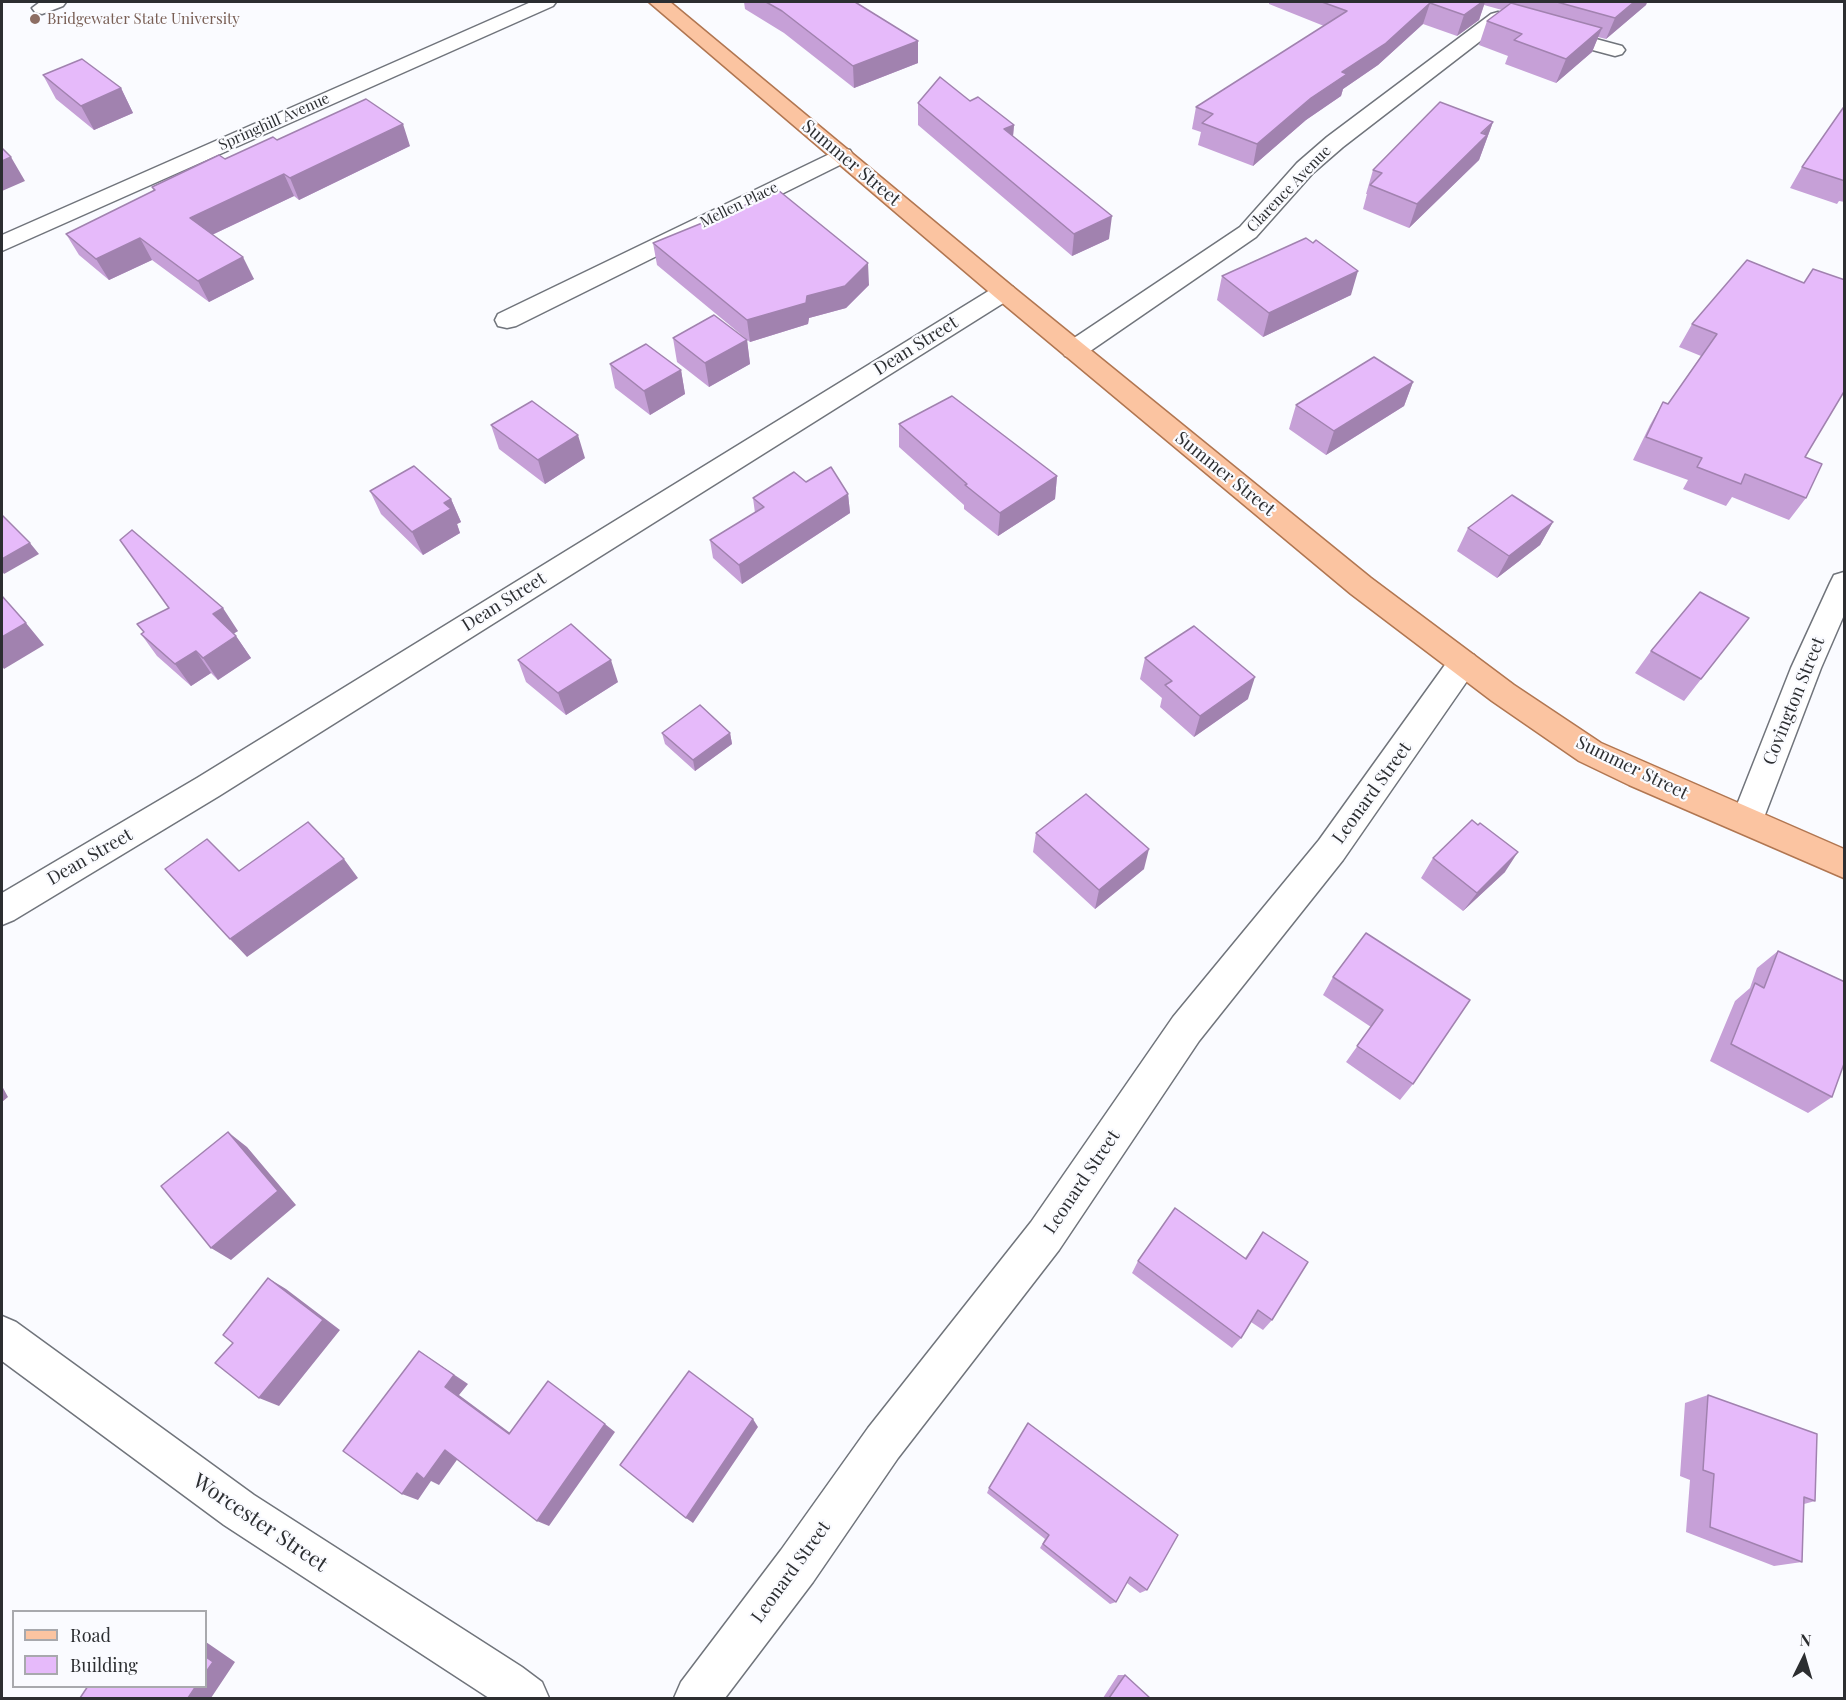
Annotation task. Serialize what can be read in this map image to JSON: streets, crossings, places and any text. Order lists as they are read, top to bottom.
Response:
{
  "streets": {
    "main road": ["Summer Street"],
    "street": [
      "Springhill Avenue",
      "Clarence Avenue",
      "Mellen Place",
      "Dean Street",
      "Covington Street",
      "Leonard Street",
      "Worcester Street"
    ]
  },
  "crossings": [
    ["Summer Street", "Clarence Avenue"],
    ["Summer Street", "Mellen Place"],
    ["Summer Street", "Dean Street"],
    ["Summer Street", "Covington Street"],
    ["Summer Street", "Leonard Street"]
  ],
  "places": ["Bridgewater State University"],
  "legend": ["Road", "Building"],
  "north": "top"
}
